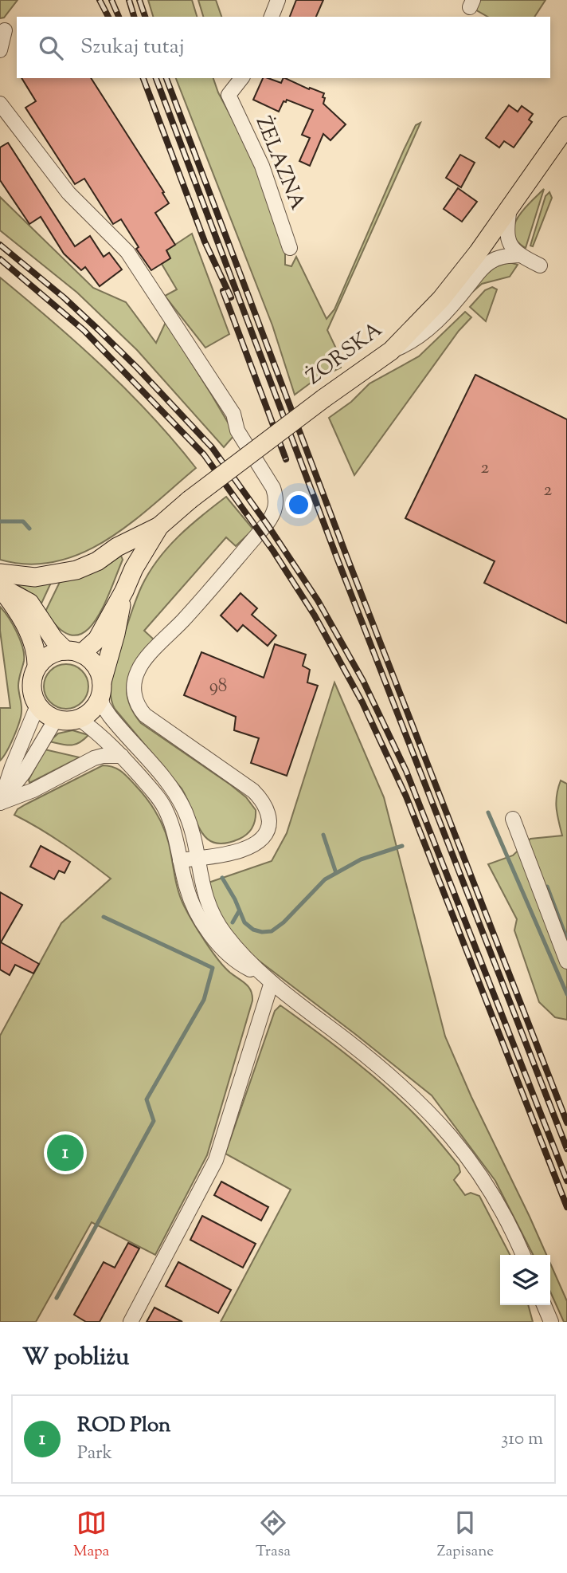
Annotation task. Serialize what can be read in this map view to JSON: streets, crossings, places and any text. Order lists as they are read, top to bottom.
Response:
{
  "streets": {
    "main road": ["ŻORSKA"],
    "street": ["ŻELAZNA"]
  },
  "house_numbers": ["2", "2", "98"],
  "page": {
    "search": "Szukaj tutaj",
    "pins": "1",
    "heading": "W pobliżu",
    "list": [
      {
        "mark": "1",
        "name": "ROD Plon",
        "note": "Park",
        "value": "310 m"
      }
    ],
    "nav": ["Mapa", "Trasa", "Zapisane"]
  }
}
